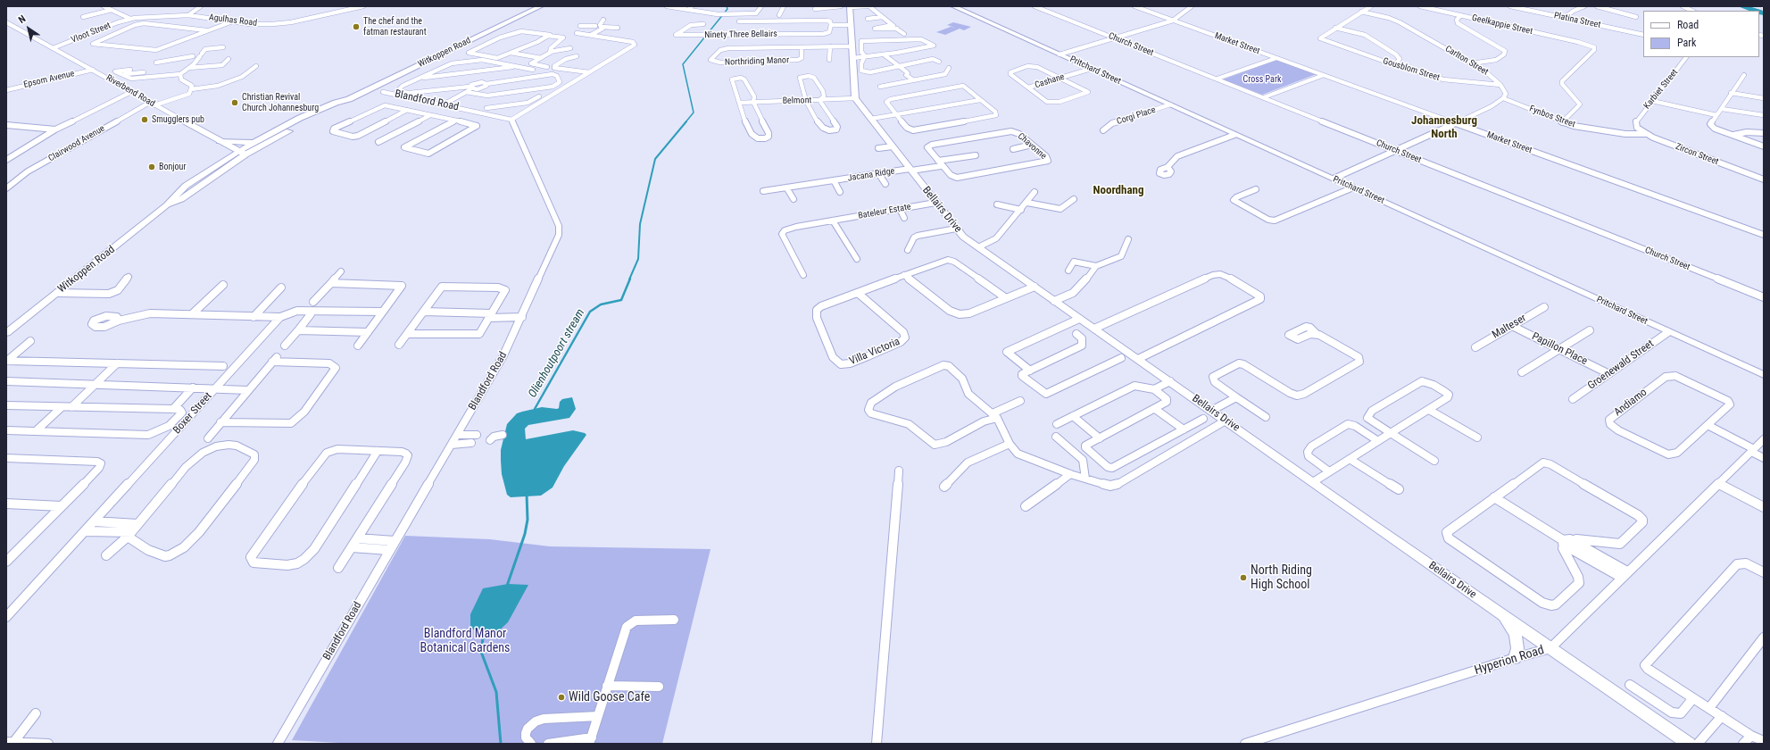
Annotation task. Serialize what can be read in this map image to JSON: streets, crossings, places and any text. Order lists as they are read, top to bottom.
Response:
{
  "streets": {
    "street": [
      "Agulhas Road",
      "Platina Street",
      "Geelkappie Street",
      "Vloot Street",
      "Ninety Three Bellairs",
      "Market Street",
      "Church Street",
      "Witkoppen Road",
      "Carlton Street",
      "Northriding Manor",
      "Gousblom Street",
      "Pritchard Street",
      "Epsom Avenue",
      "Cashane",
      "Karbiet Street",
      "Riverbend Road",
      "Blandford Road",
      "Belmont",
      "Corgi Place",
      "Fynbos Street",
      "Clairwood Avenue",
      "Chavonne",
      "Zircon Street",
      "Jacana Ridge",
      "Bellairs Drive",
      "Bateleur Estate",
      "Malteser",
      "Papillon Place",
      "Villa Victoria",
      "Groenewald Street",
      "Andiamo",
      "Boxer Street",
      "Hyperion Road"
    ]
  },
  "crossings": [
    ["Agulhas Road", "Vloot Street"],
    ["Geelkappie Street", "Fynbos Street"],
    ["Vloot Street", "Riverbend Road"],
    ["Witkoppen Road", "Riverbend Road"],
    ["Carlton Street", "Gousblom Street"],
    ["Pritchard Street", "Cashane"],
    ["Pritchard Street", "Corgi Place"],
    ["Pritchard Street", "Groenewald Street"],
    ["Epsom Avenue", "Riverbend Road"],
    ["Karbiet Street", "Zircon Street"],
    ["Riverbend Road", "Clairwood Avenue"],
    ["Belmont", "Bellairs Drive"],
    ["Fynbos Street", "Zircon Street"],
    ["Jacana Ridge", "Bellairs Drive"],
    ["Bellairs Drive", "Bateleur Estate"],
    ["Bellairs Drive", "Hyperion Road"],
    ["Malteser", "Papillon Place"],
    ["Papillon Place", "Groenewald Street"]
  ],
  "districts": ["Johannesburg North", "Noordhang"],
  "water": ["Olienhoutpoort stream"],
  "parks": ["Cross Park", "Blandford Manor Botanical Gardens"],
  "places": [
    "The chef and the fatman restaurant",
    "Christian Revival Church Johannesburg",
    "Smugglers pub",
    "Bonjour",
    "North Riding High School",
    "Wild Goose Cafe"
  ],
  "legend": ["Road", "Park"],
  "north": "top left"
}
